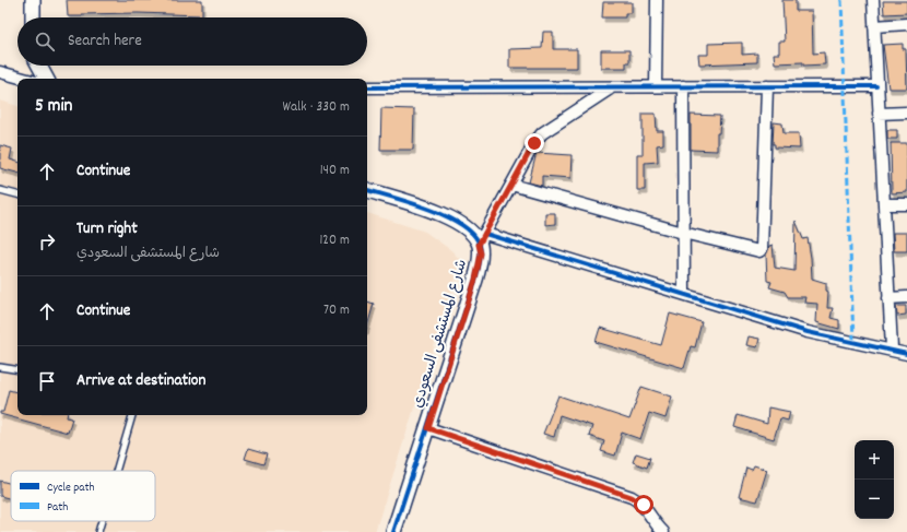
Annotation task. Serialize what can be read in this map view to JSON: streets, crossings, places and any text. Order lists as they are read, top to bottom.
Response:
{
  "streets": {
    "street": ["شارع المستشفى السعودي"]
  },
  "legend": ["Cycle path", "Path"],
  "page": {
    "search": "Search here",
    "heading": ["5 min", "Walk · 330 m"],
    "list": [
      ["Continue", "140 m"],
      ["Turn right", "شارع المستشفى السعودي", "120 m"],
      ["Continue", "70 m"],
      "Arrive at destination"
    ],
    "map_buttons": ["+", "−"]
  }
}
